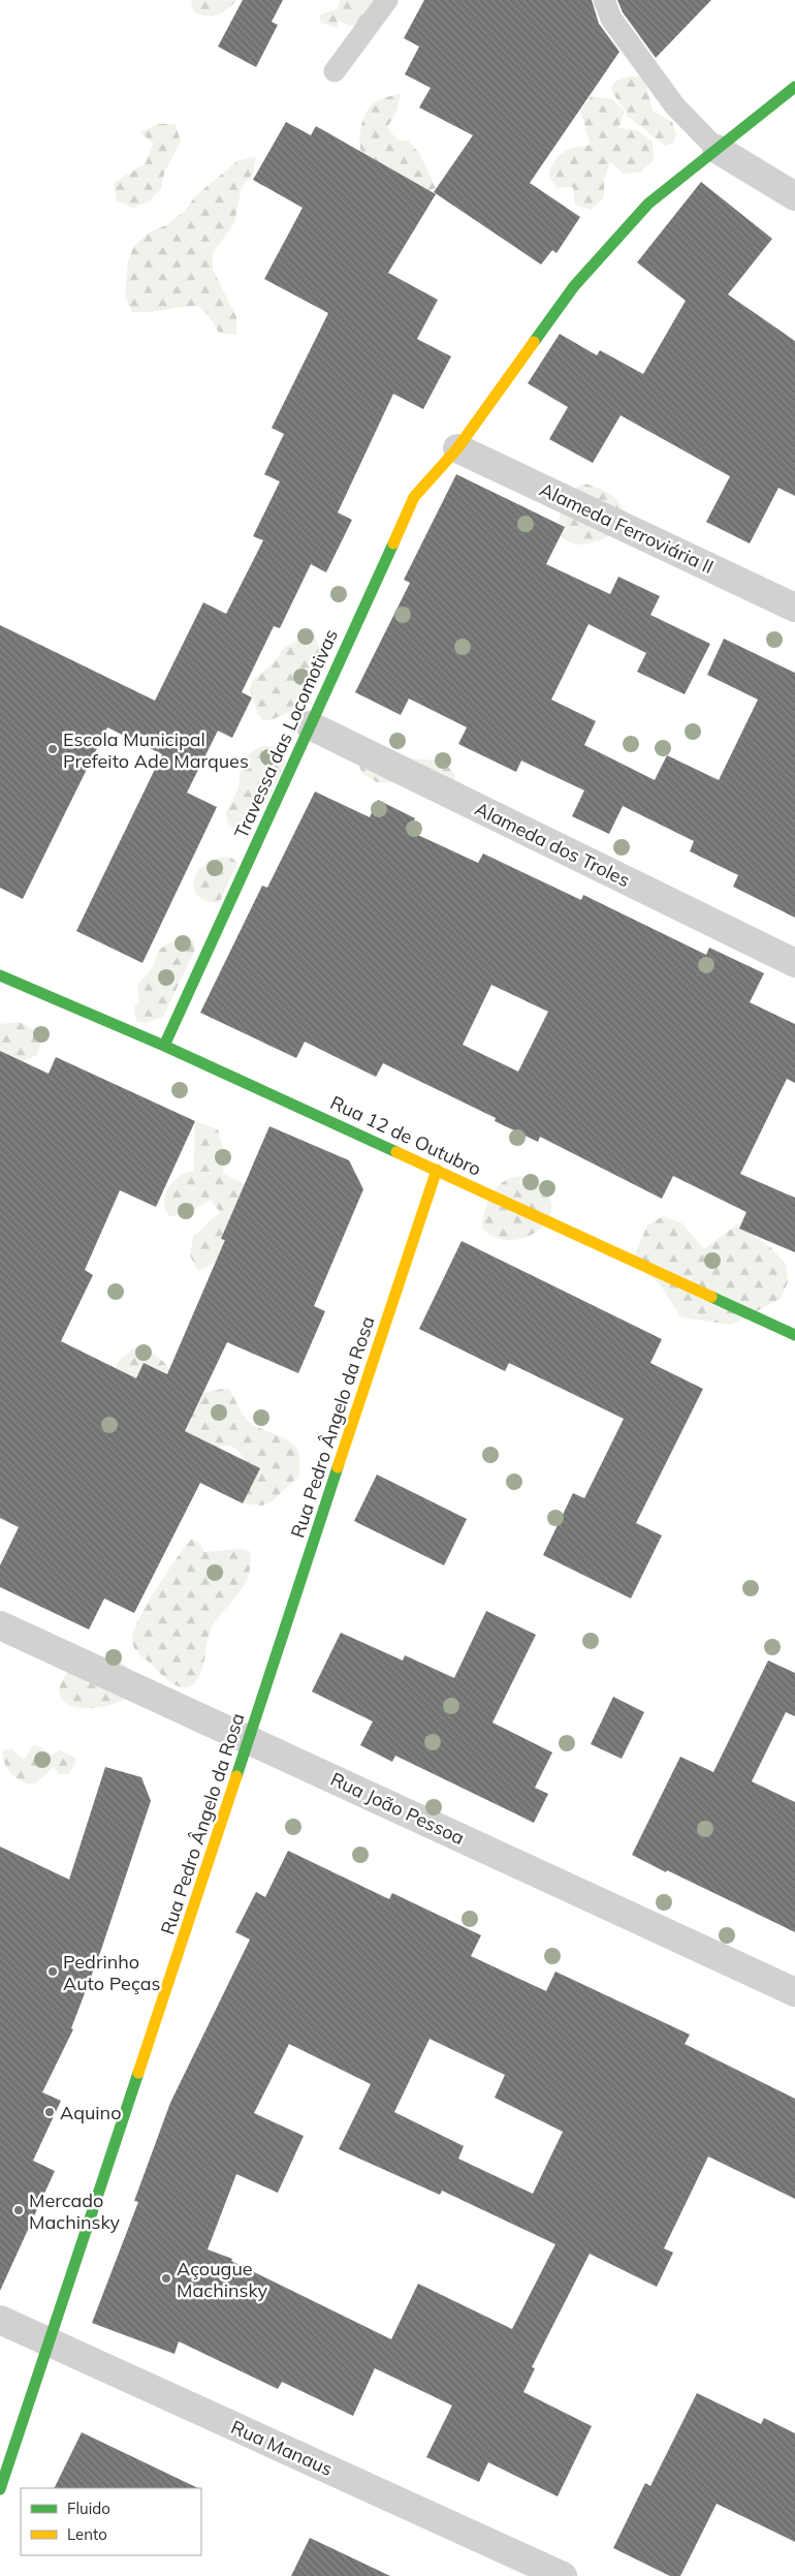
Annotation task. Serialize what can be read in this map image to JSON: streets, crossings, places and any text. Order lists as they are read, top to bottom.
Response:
{
  "streets": {
    "main road": ["Travessa das Locomotivas", "Rua 12 de Outubro", "Rua Pedro Ângelo da Rosa"],
    "street": [
      "Alameda Ferroviária II",
      "Alameda dos Troles",
      "Rua João Pessoa",
      "Rua Manaus"
    ]
  },
  "crossings": [
    ["Alameda Ferroviária II", "Travessa das Locomotivas"],
    ["Travessa das Locomotivas", "Alameda dos Troles"],
    ["Travessa das Locomotivas", "Rua 12 de Outubro"],
    ["Rua 12 de Outubro", "Rua Pedro Ângelo da Rosa"],
    ["Rua Pedro Ângelo da Rosa", "Rua João Pessoa"],
    ["Rua Pedro Ângelo da Rosa", "Rua Manaus"]
  ],
  "places": [
    "Escola Municipal Prefeito Ade Marques",
    "Pedrinho Auto Peças",
    "Aquino",
    "Mercado Machinsky",
    "Açougue Machinsky"
  ],
  "legend": ["Fluido", "Lento"]
}
